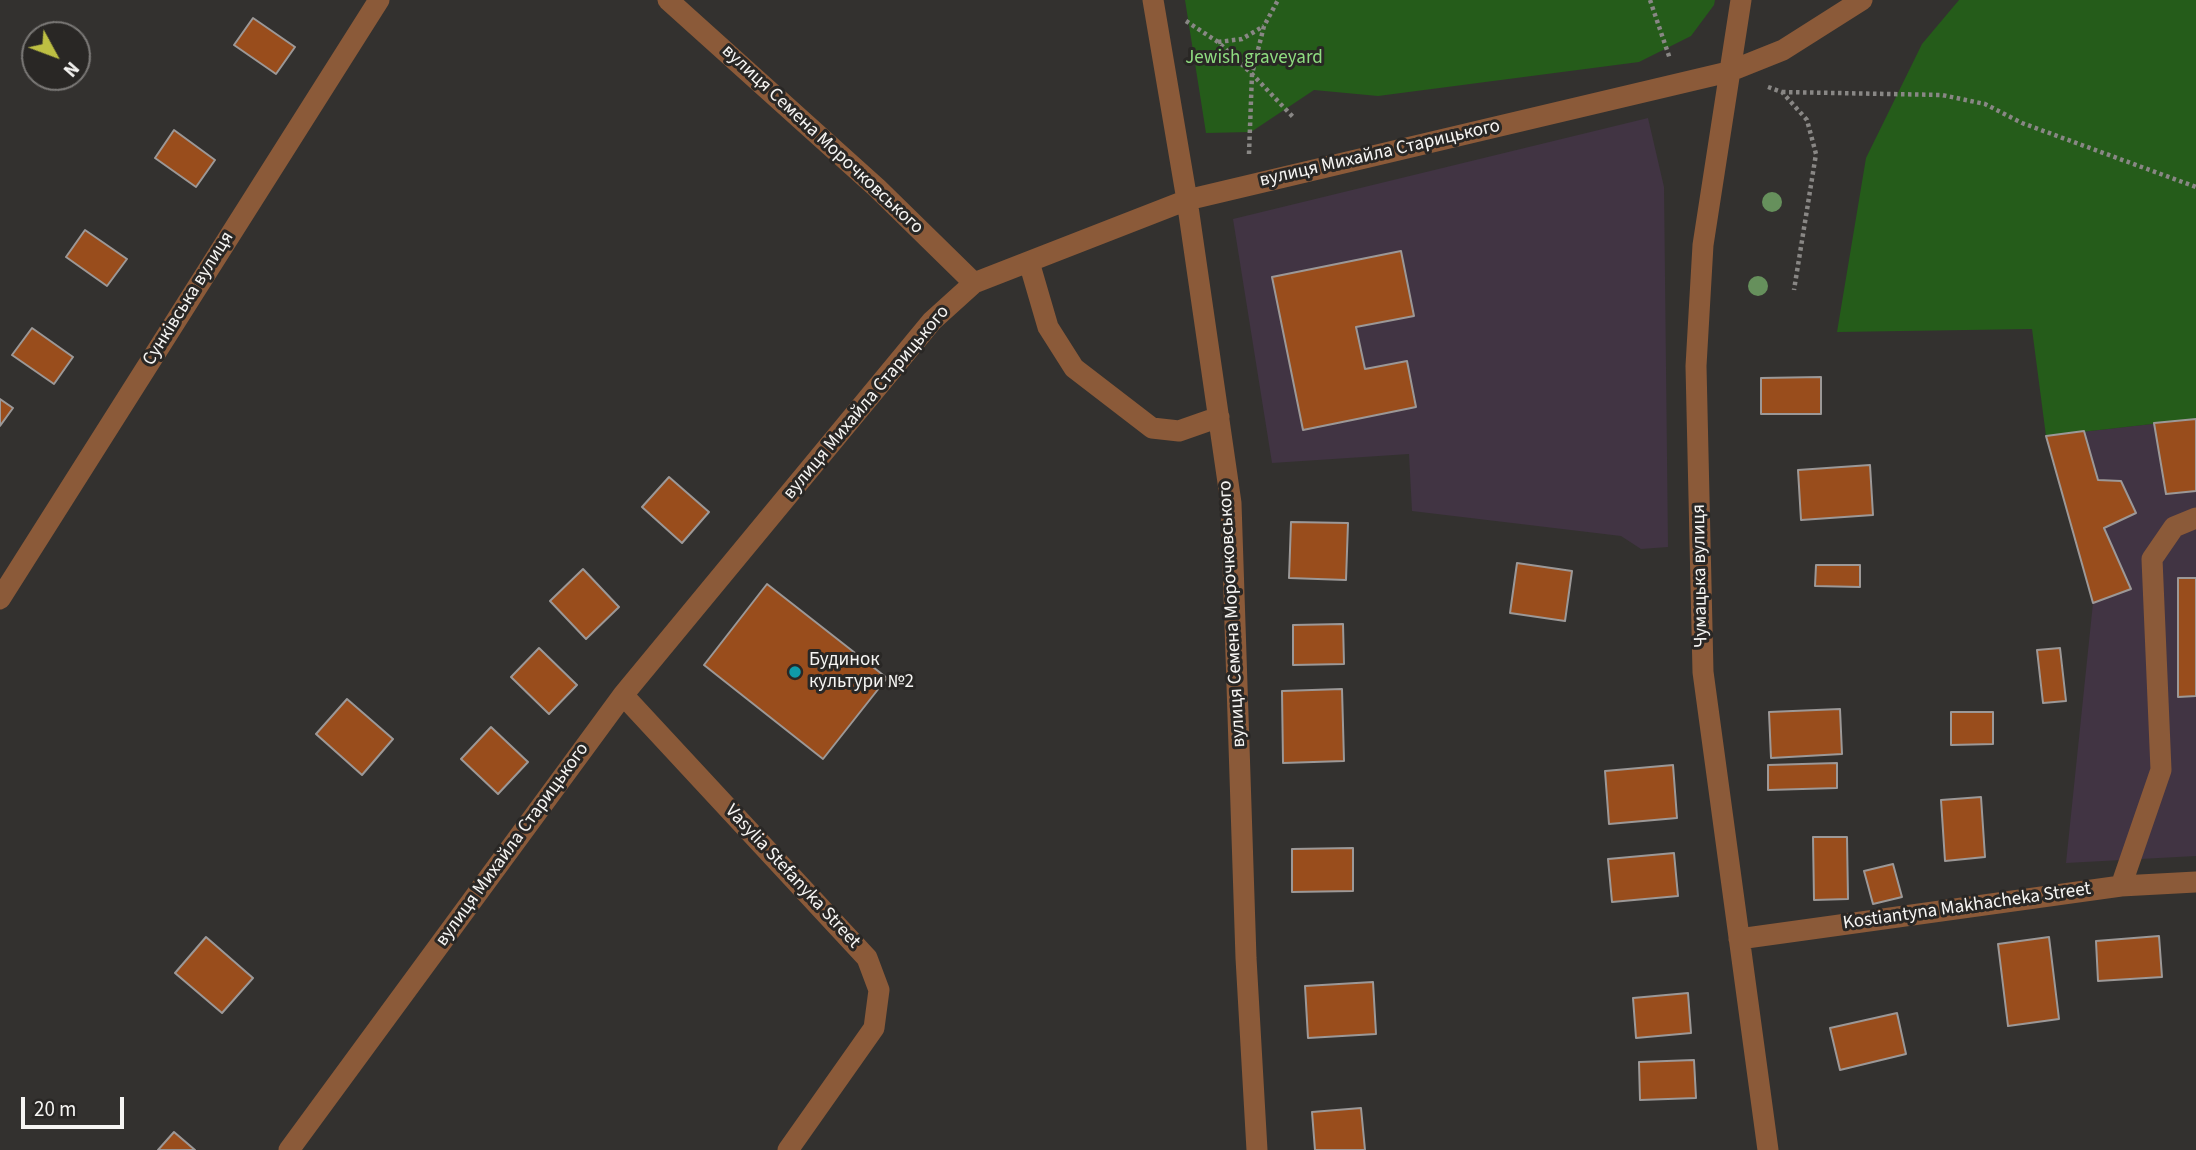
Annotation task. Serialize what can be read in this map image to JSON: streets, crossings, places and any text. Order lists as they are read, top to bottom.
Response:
{
  "streets": {
    "street": [
      "вулиця Семена Морочковського",
      "вулиця Михайла Старицького",
      "Сунківська вулиця",
      "Чумацька вулиця",
      "Vasylia Stefanyka Street",
      "Kostiantyna Makhacheka Street"
    ]
  },
  "crossings": [
    ["вулиця Семена Морочковського", "вулиця Михайла Старицького"],
    ["вулиця Михайла Старицького", "Чумацька вулиця"],
    ["вулиця Михайла Старицького", "Vasylia Stefanyka Street"],
    ["Чумацька вулиця", "Kostiantyna Makhacheka Street"]
  ],
  "parks": ["Jewish graveyard"],
  "places": ["Будинок культури №2"],
  "scale_bar": "20 m",
  "north": "bottom right"
}
